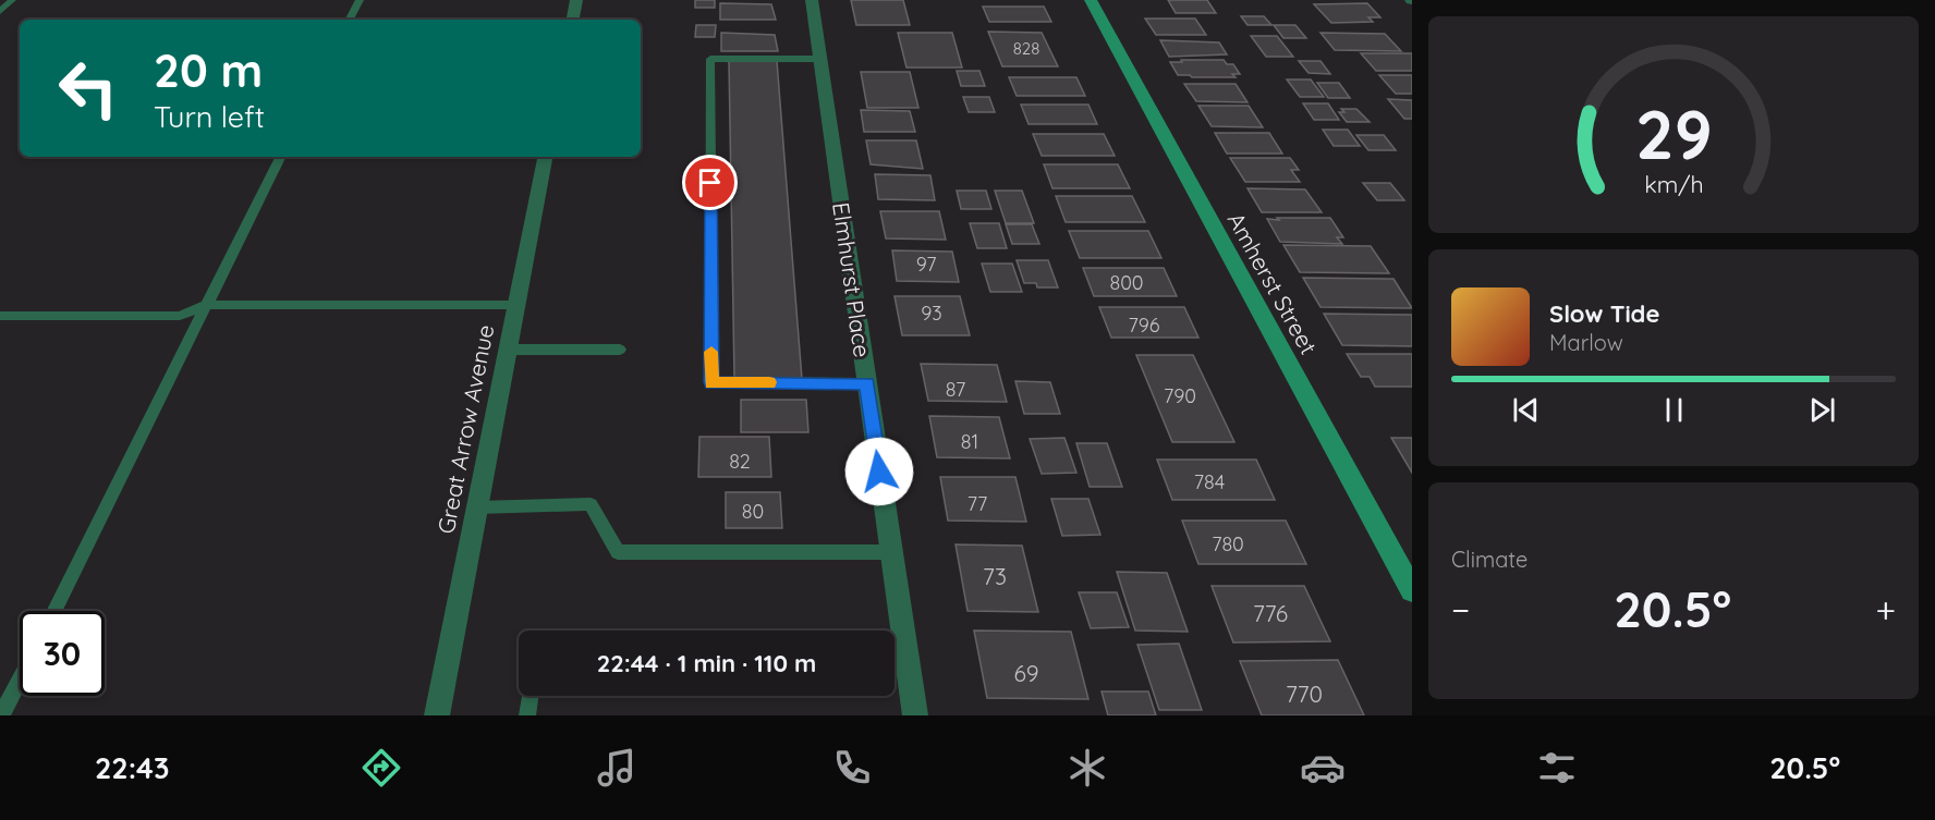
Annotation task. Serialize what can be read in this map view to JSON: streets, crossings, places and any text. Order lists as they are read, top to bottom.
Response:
{
  "streets": {
    "street": ["Elmhurst Place", "Amherst Street", "Great Arrow Avenue"]
  },
  "house_numbers": [
    "828",
    "97",
    "800",
    "93",
    "796",
    "87",
    "790",
    "81",
    "82",
    "784",
    "77",
    "80",
    "780",
    "73",
    "776",
    "69",
    "770"
  ],
  "page": {
    "turn": ["20 m", "Turn left"],
    "song": ["Slow Tide", "Marlow"],
    "tile": "Climate",
    "heat": ["−", "20.5°", "+"],
    "limit": "30",
    "trip": "22:44 · 1 min · 110 m",
    "tabs": ["22:43", "20.5°"],
    "gauge": ["29", "km/h"]
  }
}
